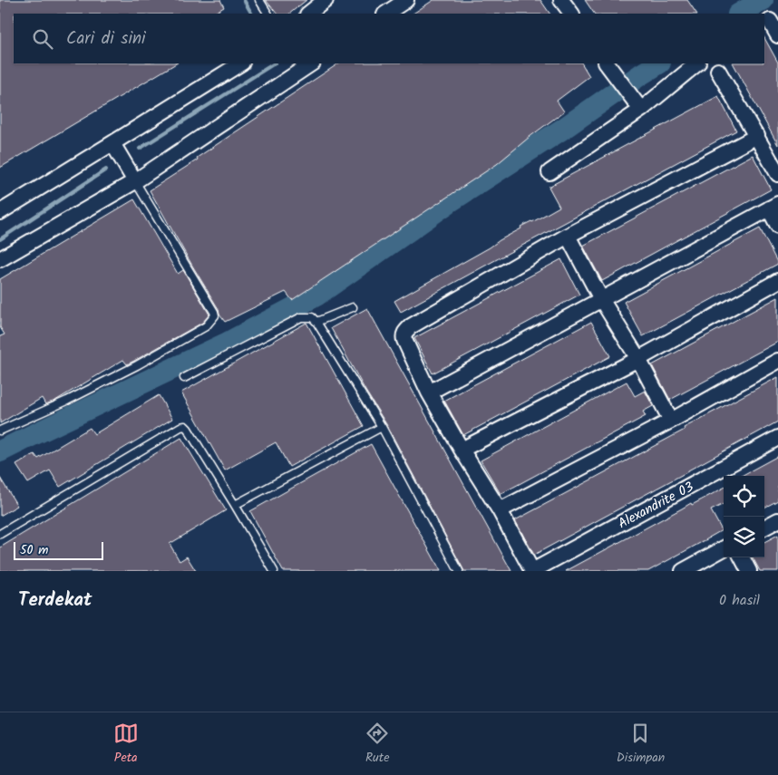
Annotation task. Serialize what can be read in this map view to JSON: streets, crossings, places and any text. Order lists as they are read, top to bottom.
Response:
{
  "streets": {
    "street": ["Alexandrite 03"]
  },
  "scale_bar": "50 m",
  "page": {
    "search": "Cari di sini",
    "scale": "50 m",
    "heading": ["Terdekat", "0 hasil"],
    "nav": ["Peta", "Rute", "Disimpan"]
  }
}
